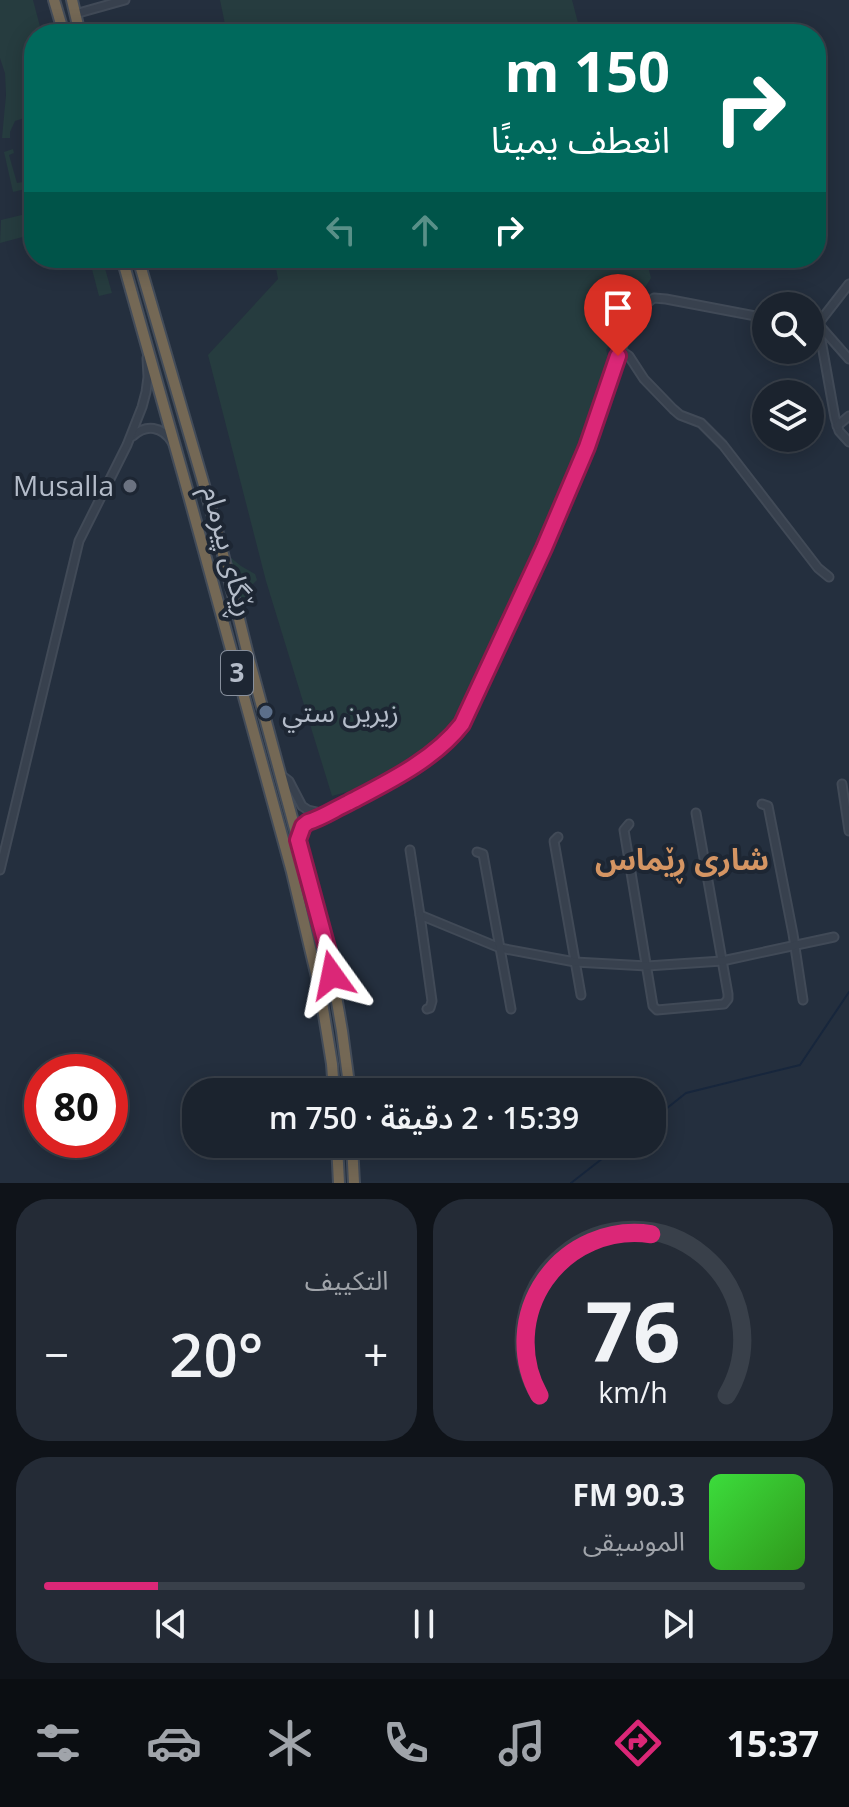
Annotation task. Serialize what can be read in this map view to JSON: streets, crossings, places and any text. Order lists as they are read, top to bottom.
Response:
{
  "streets": {
    "highway": ["ڕێگای پیرمام", "3"]
  },
  "districts": ["شاری ڕێماس"],
  "places": ["Musalla", "زيرين ستي"],
  "page": {
    "turn": ["150 m", "انعطف يمينًا"],
    "limit": "80",
    "trip": "15:39 · 2 دقيقة · 750 m",
    "tile": "التكييف",
    "heat": ["−", "20°", "+"],
    "song": ["90.3 FM", "الموسيقى"],
    "tabs": "15:37",
    "gauge": ["76", "km/h"]
  }
}
